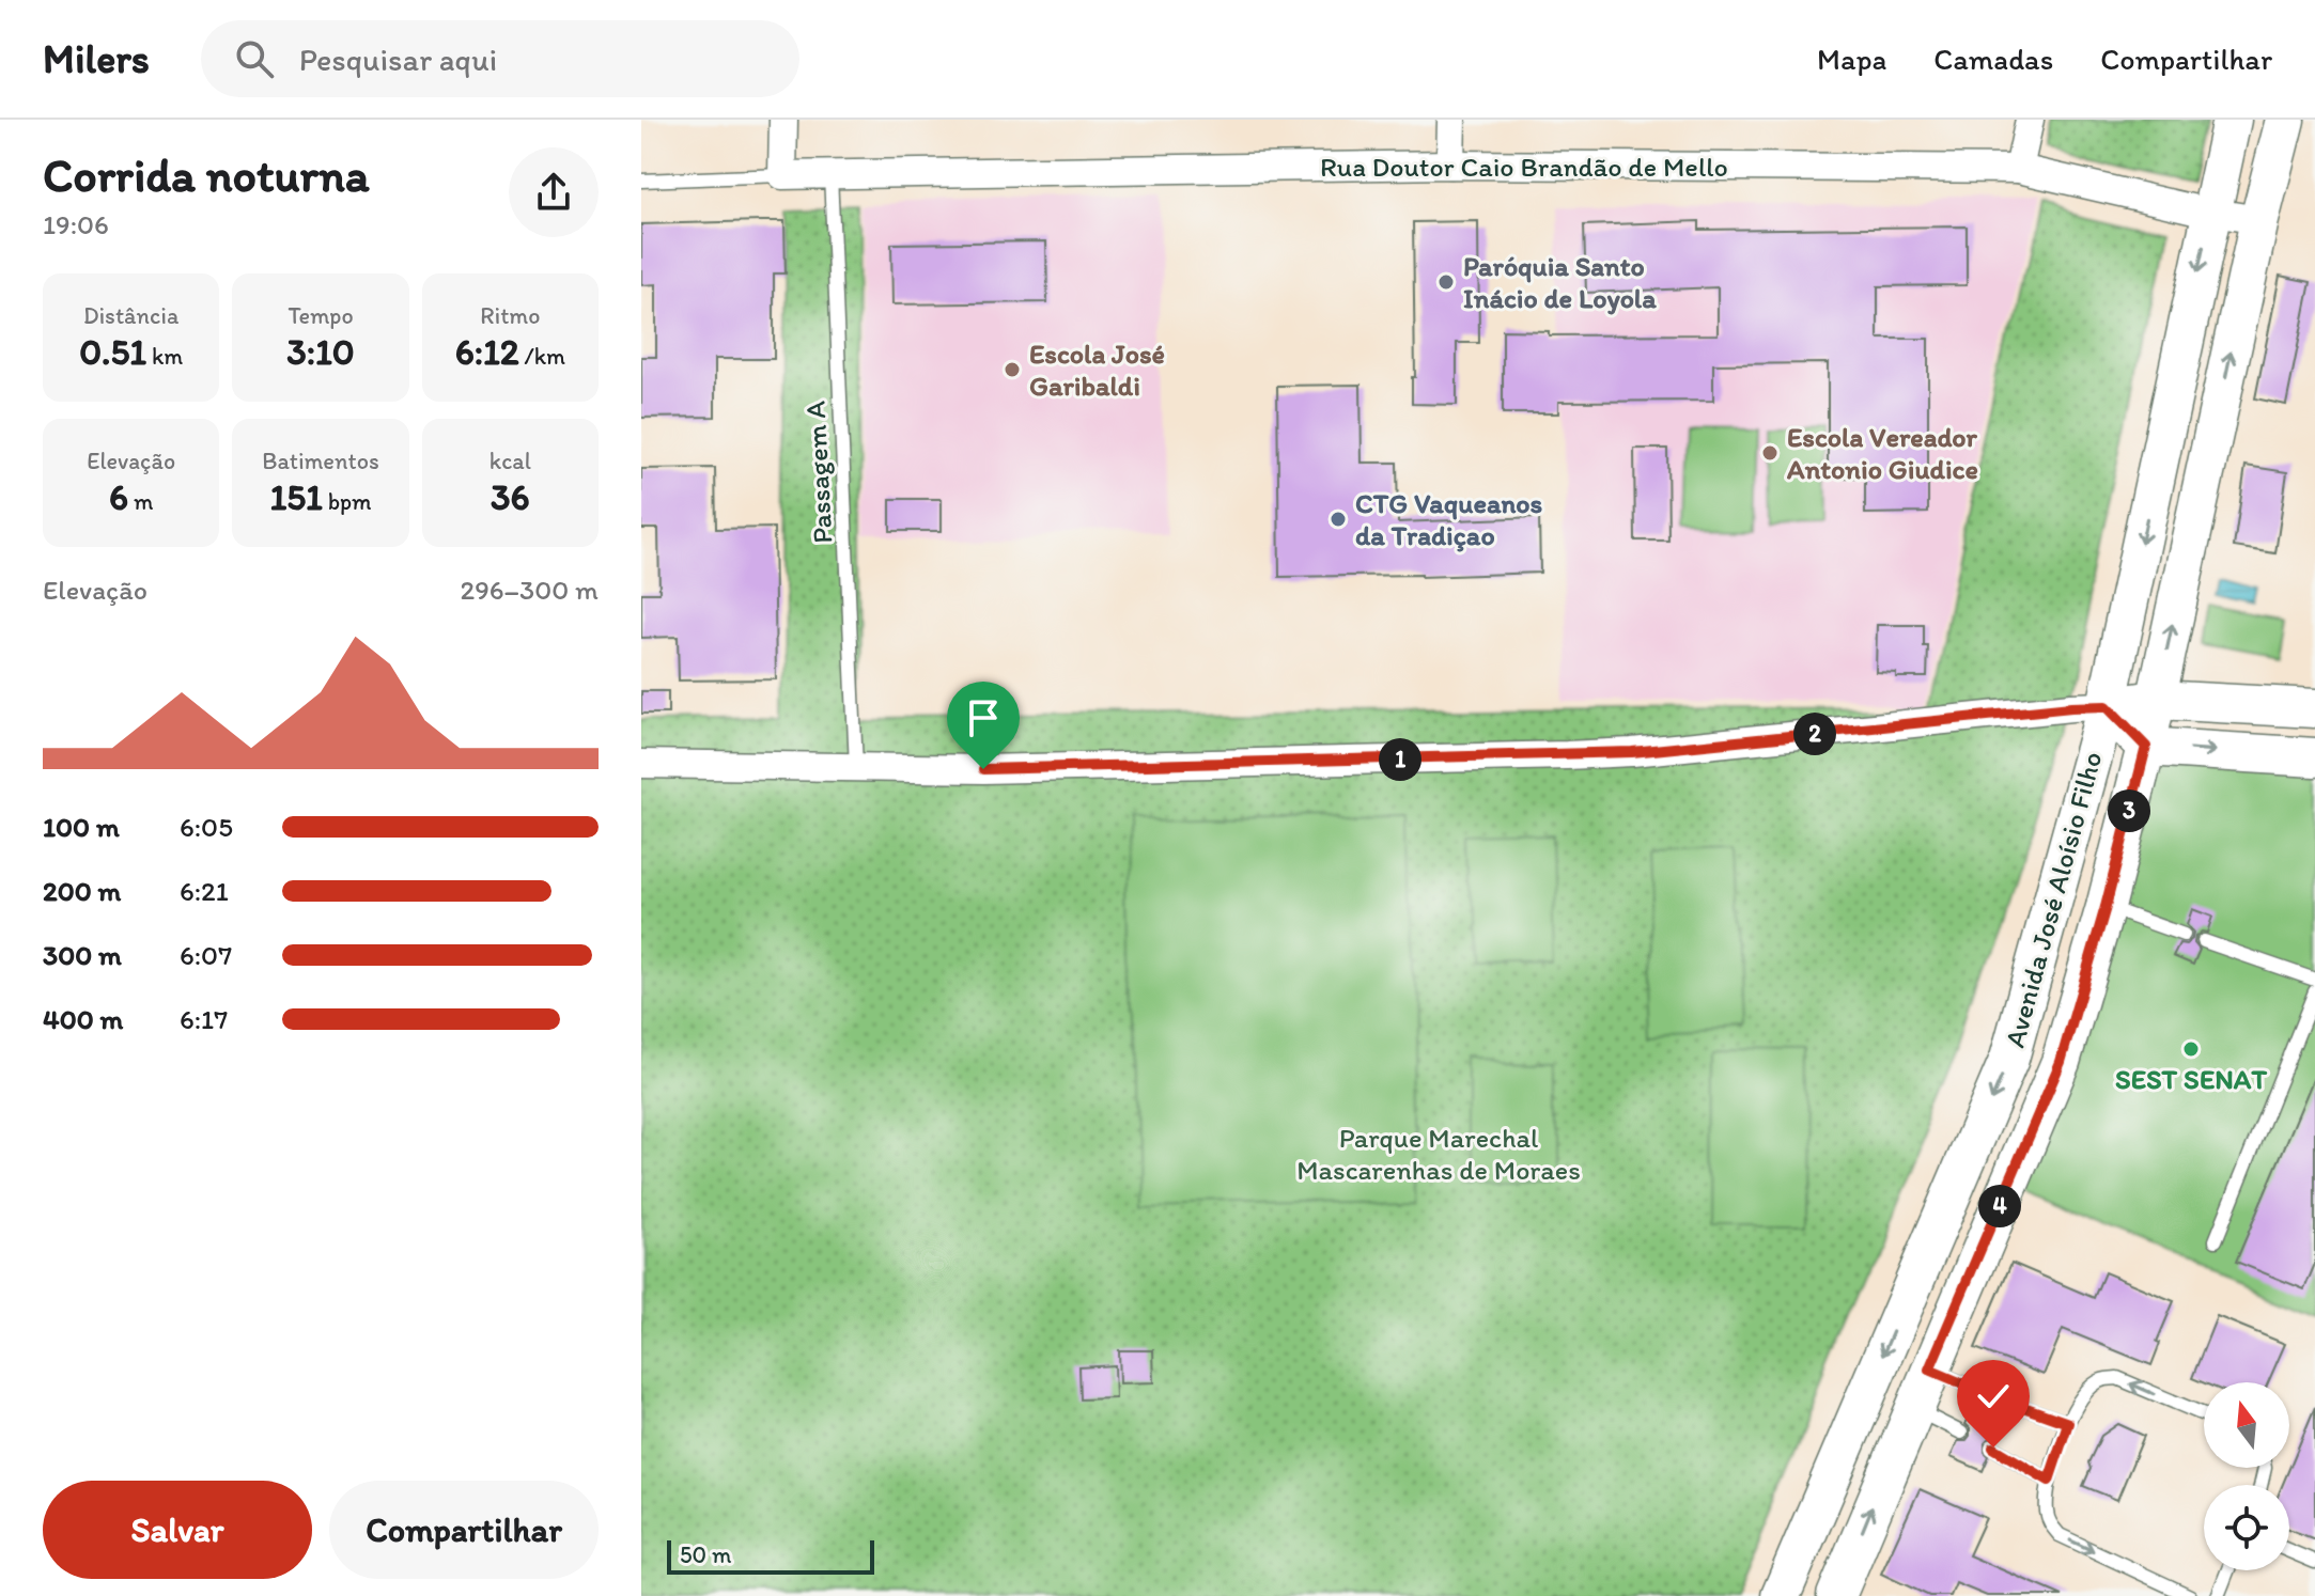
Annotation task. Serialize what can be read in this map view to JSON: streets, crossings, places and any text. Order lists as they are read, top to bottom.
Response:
{
  "streets": {
    "street": ["Rua Doutor Caio Brandão de Mello", "Avenida José Aloísio Filho"],
    "lane": ["Passagem A"]
  },
  "crossings": [
    ["Rua Doutor Caio Brandão de Mello", "Passagem A"],
    ["Rua Doutor Caio Brandão de Mello", "Avenida José Aloísio Filho"]
  ],
  "parks": ["Parque Marechal Mascarenhas de Moraes"],
  "places": [
    "Paróquia Santo Inácio de Loyola",
    "Escola José Garibaldi",
    "Escola Vereador Antonio Giudice",
    "CTG Vaqueanos da Tradiçao",
    "SEST SENAT"
  ],
  "scale_bar": "50 m",
  "north": "top",
  "page": {
    "header": "Milers",
    "search": "Pesquisar aqui",
    "nav": ["Mapa", "Camadas", "Compartilhar"],
    "heading": ["Corrida noturna", "19:06"],
    "stats": [
      ["Distância", "0.51 km"],
      ["Tempo", "3:10"],
      ["Ritmo", "6:12 /km"],
      ["Elevação", "6 m"],
      ["Batimentos", "151 bpm"],
      ["kcal", "36"]
    ],
    "chart": ["Elevação", "296–300 m"],
    "pins": [
      "2",
      "1",
      "3",
      "4"
    ],
    "list": [
      {
        "name": "100 m",
        "note": "6:05"
      },
      {
        "name": "200 m",
        "note": "6:21"
      },
      {
        "name": "300 m",
        "note": "6:07"
      },
      {
        "name": "400 m",
        "note": "6:17"
      }
    ],
    "buttons": ["Salvar", "Compartilhar"],
    "scale": "50 m"
  }
}
